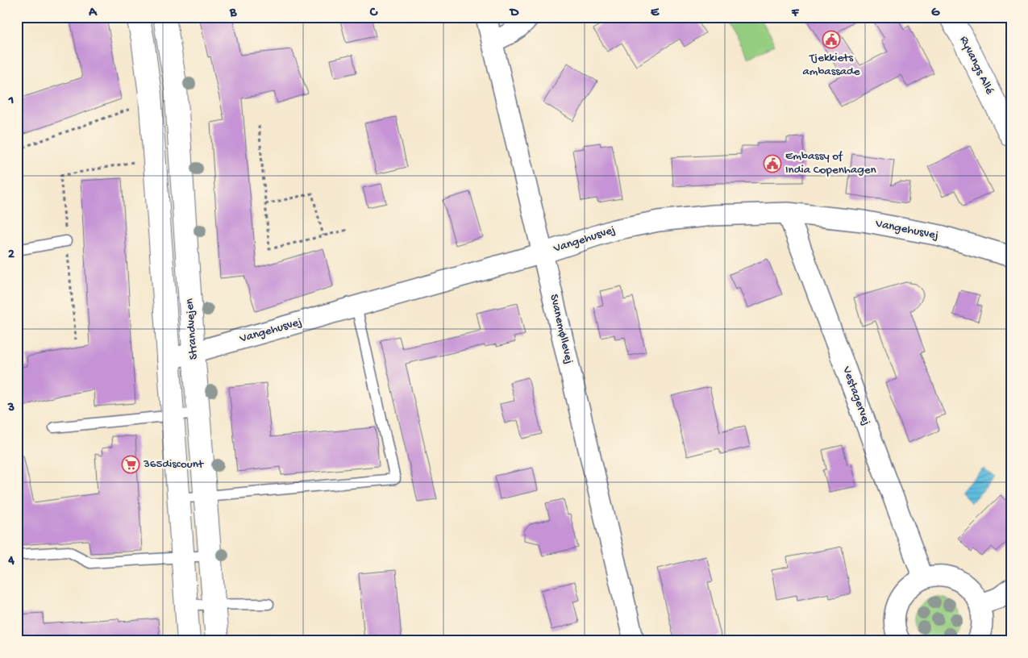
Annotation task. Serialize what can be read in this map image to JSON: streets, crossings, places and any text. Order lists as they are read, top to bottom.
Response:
{
  "streets": {
    "street": [
      "Ryvangs Allé",
      "Vangehusvej",
      "Strandvejen",
      "Svanemøllevej",
      "Vestagervej"
    ]
  },
  "crossings": [
    ["Vangehusvej", "Strandvejen"],
    ["Vangehusvej", "Svanemøllevej"],
    ["Vangehusvej", "Vestagervej"]
  ],
  "places": {
    "public building": ["Tjekkiets ambassade", "Embassy of India Copenhagen"],
    "supermarket": ["365discount"]
  },
  "grid": {
    "columns": [
      "A",
      "B",
      "C",
      "D",
      "E",
      "F",
      "G"
    ],
    "rows": [
      "1",
      "2",
      "3",
      "4"
    ]
  }
}
